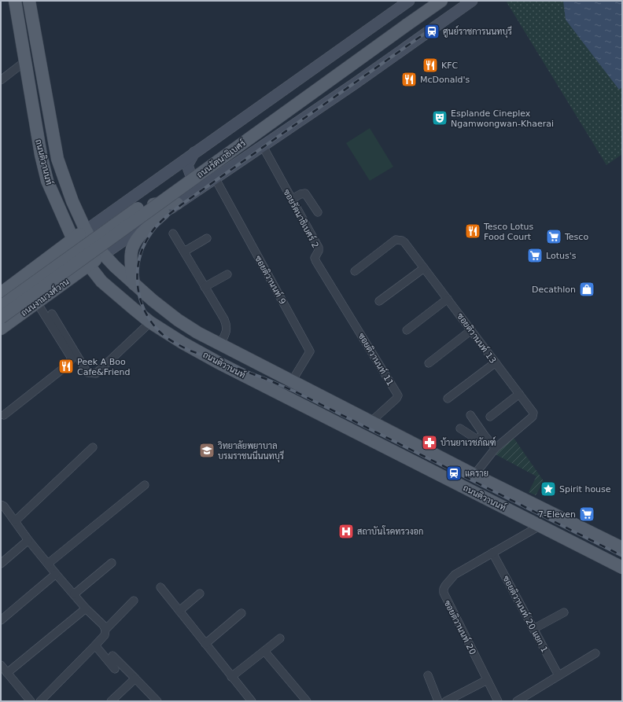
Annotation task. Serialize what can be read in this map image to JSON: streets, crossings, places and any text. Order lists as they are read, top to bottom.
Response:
{
  "streets": {
    "main road": ["ถนนรัตนาธิเบศร์", "ถนนติวานนท์", "ถนนงามวงศ์วาน"],
    "street": [
      "ซอยรัตนาธิเบศร์ 2",
      "ซอยติวานนท์ 9",
      "ซอยติวานนท์ 13",
      "ซอยติวานนท์ 11",
      "ซอยติวานนท์ 20 แยก 1",
      "ซอยติวานนท์ 20"
    ]
  },
  "crossings": [
    ["ถนนรัตนาธิเบศร์", "ถนนติวานนท์"],
    ["ถนนรัตนาธิเบศร์", "ซอยรัตนาธิเบศร์ 2"],
    ["ถนนรัตนาธิเบศร์", "ซอยติวานนท์ 9"],
    ["ถนนติวานนท์", "ซอยติวานนท์ 9"],
    ["ถนนติวานนท์", "ถนนงามวงศ์วาน"],
    ["ถนนติวานนท์", "ซอยติวานนท์ 13"],
    ["ถนนติวานนท์", "ซอยติวานนท์ 11"],
    ["ถนนติวานนท์", "ซอยติวานนท์ 20"],
    ["ซอยรัตนาธิเบศร์ 2", "ซอยติวานนท์ 11"],
    ["ซอยติวานนท์ 20 แยก 1", "ซอยติวานนท์ 20"]
  ],
  "places": {
    "station": ["ศูนย์ราชการนนทบุรี", "แคราย"],
    "restaurant": [
      "KFC",
      "McDonald's",
      "Tesco Lotus Food Court",
      "Peek A Boo Cafe&Friend"
    ],
    "theatre": ["Esplande Cineplex Ngamwongwan-Khaerai"],
    "supermarket": ["Tesco", "Lotus's", "7-Eleven"],
    "shop": ["Decathlon"],
    "pharmacy": ["บ้านยาเวชภัณฑ์"],
    "school or university": ["วิทยาลัยพยาบาล บรมราชนนีนนทบุรี"],
    "place": ["Spirit house"],
    "hospital": ["สถาบันโรคทรวงอก"]
  }
}
